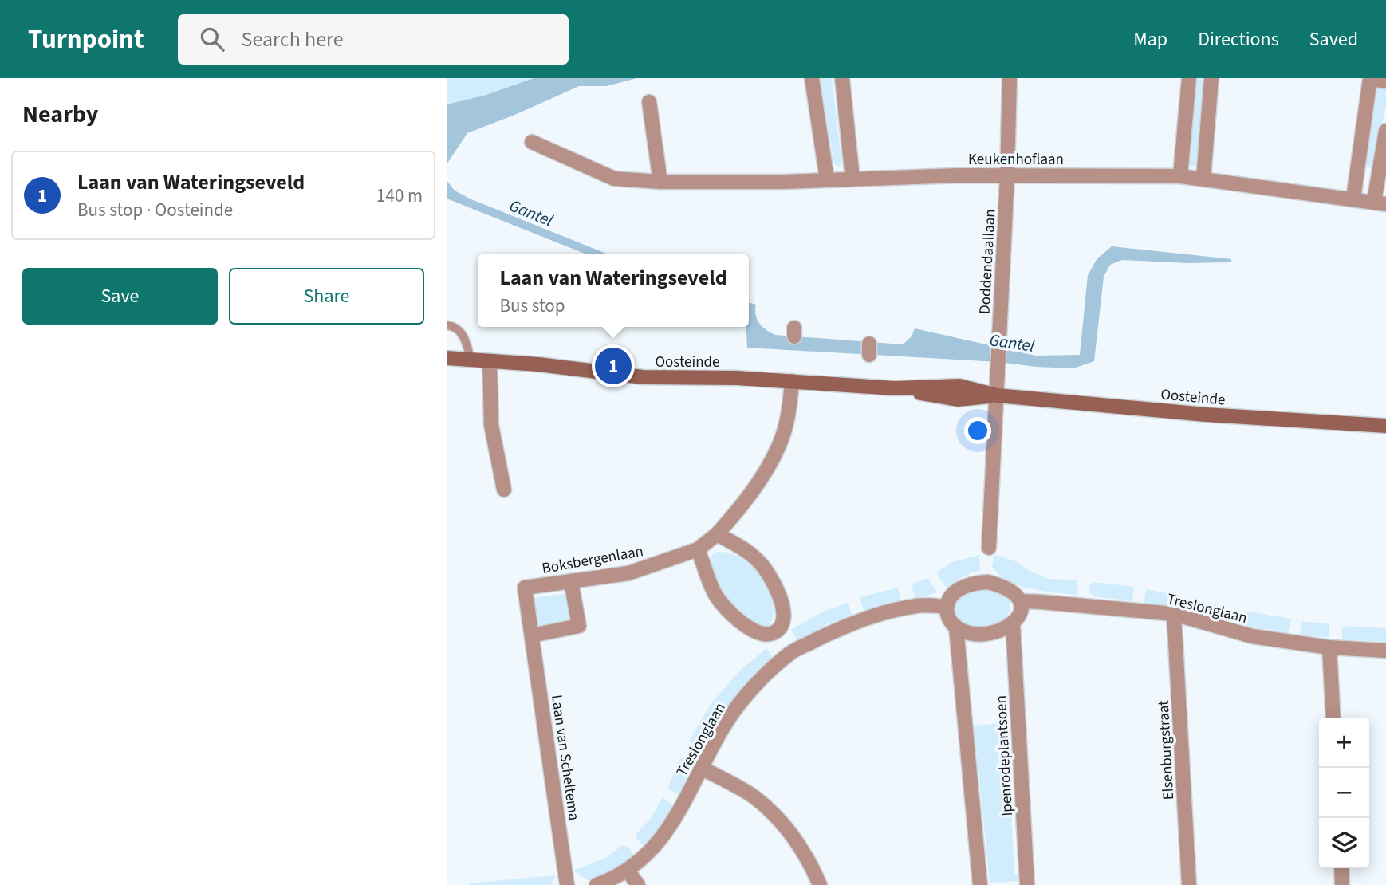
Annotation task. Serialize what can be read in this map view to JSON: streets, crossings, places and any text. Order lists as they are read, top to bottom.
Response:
{
  "streets": {
    "street": [
      "Keukenhoflaan",
      "Doddendaallaan",
      "Oosteinde",
      "Boksbergenlaan",
      "Treslonglaan",
      "Elsenburgstraat",
      "Ipenrodeplantsoen",
      "Laan van Scheltema"
    ]
  },
  "crossings": [
    ["Keukenhoflaan", "Doddendaallaan"],
    ["Doddendaallaan", "Oosteinde"],
    ["Boksbergenlaan", "Laan van Scheltema"],
    ["Treslonglaan", "Elsenburgstraat"],
    ["Treslonglaan", "Ipenrodeplantsoen"]
  ],
  "water": ["Gantel"],
  "page": {
    "header": "Turnpoint",
    "search": "Search here",
    "nav": ["Map", "Directions", "Saved"],
    "heading": "Nearby",
    "list": [
      {
        "mark": "1",
        "name": "Laan van Wateringseveld",
        "note": "Bus stop · Oosteinde",
        "value": "140 m"
      }
    ],
    "buttons": ["Save", "Share"],
    "popup": ["Laan van Wateringseveld", "Bus stop"],
    "pins": "1",
    "map_buttons": ["+", "−"]
  }
}
